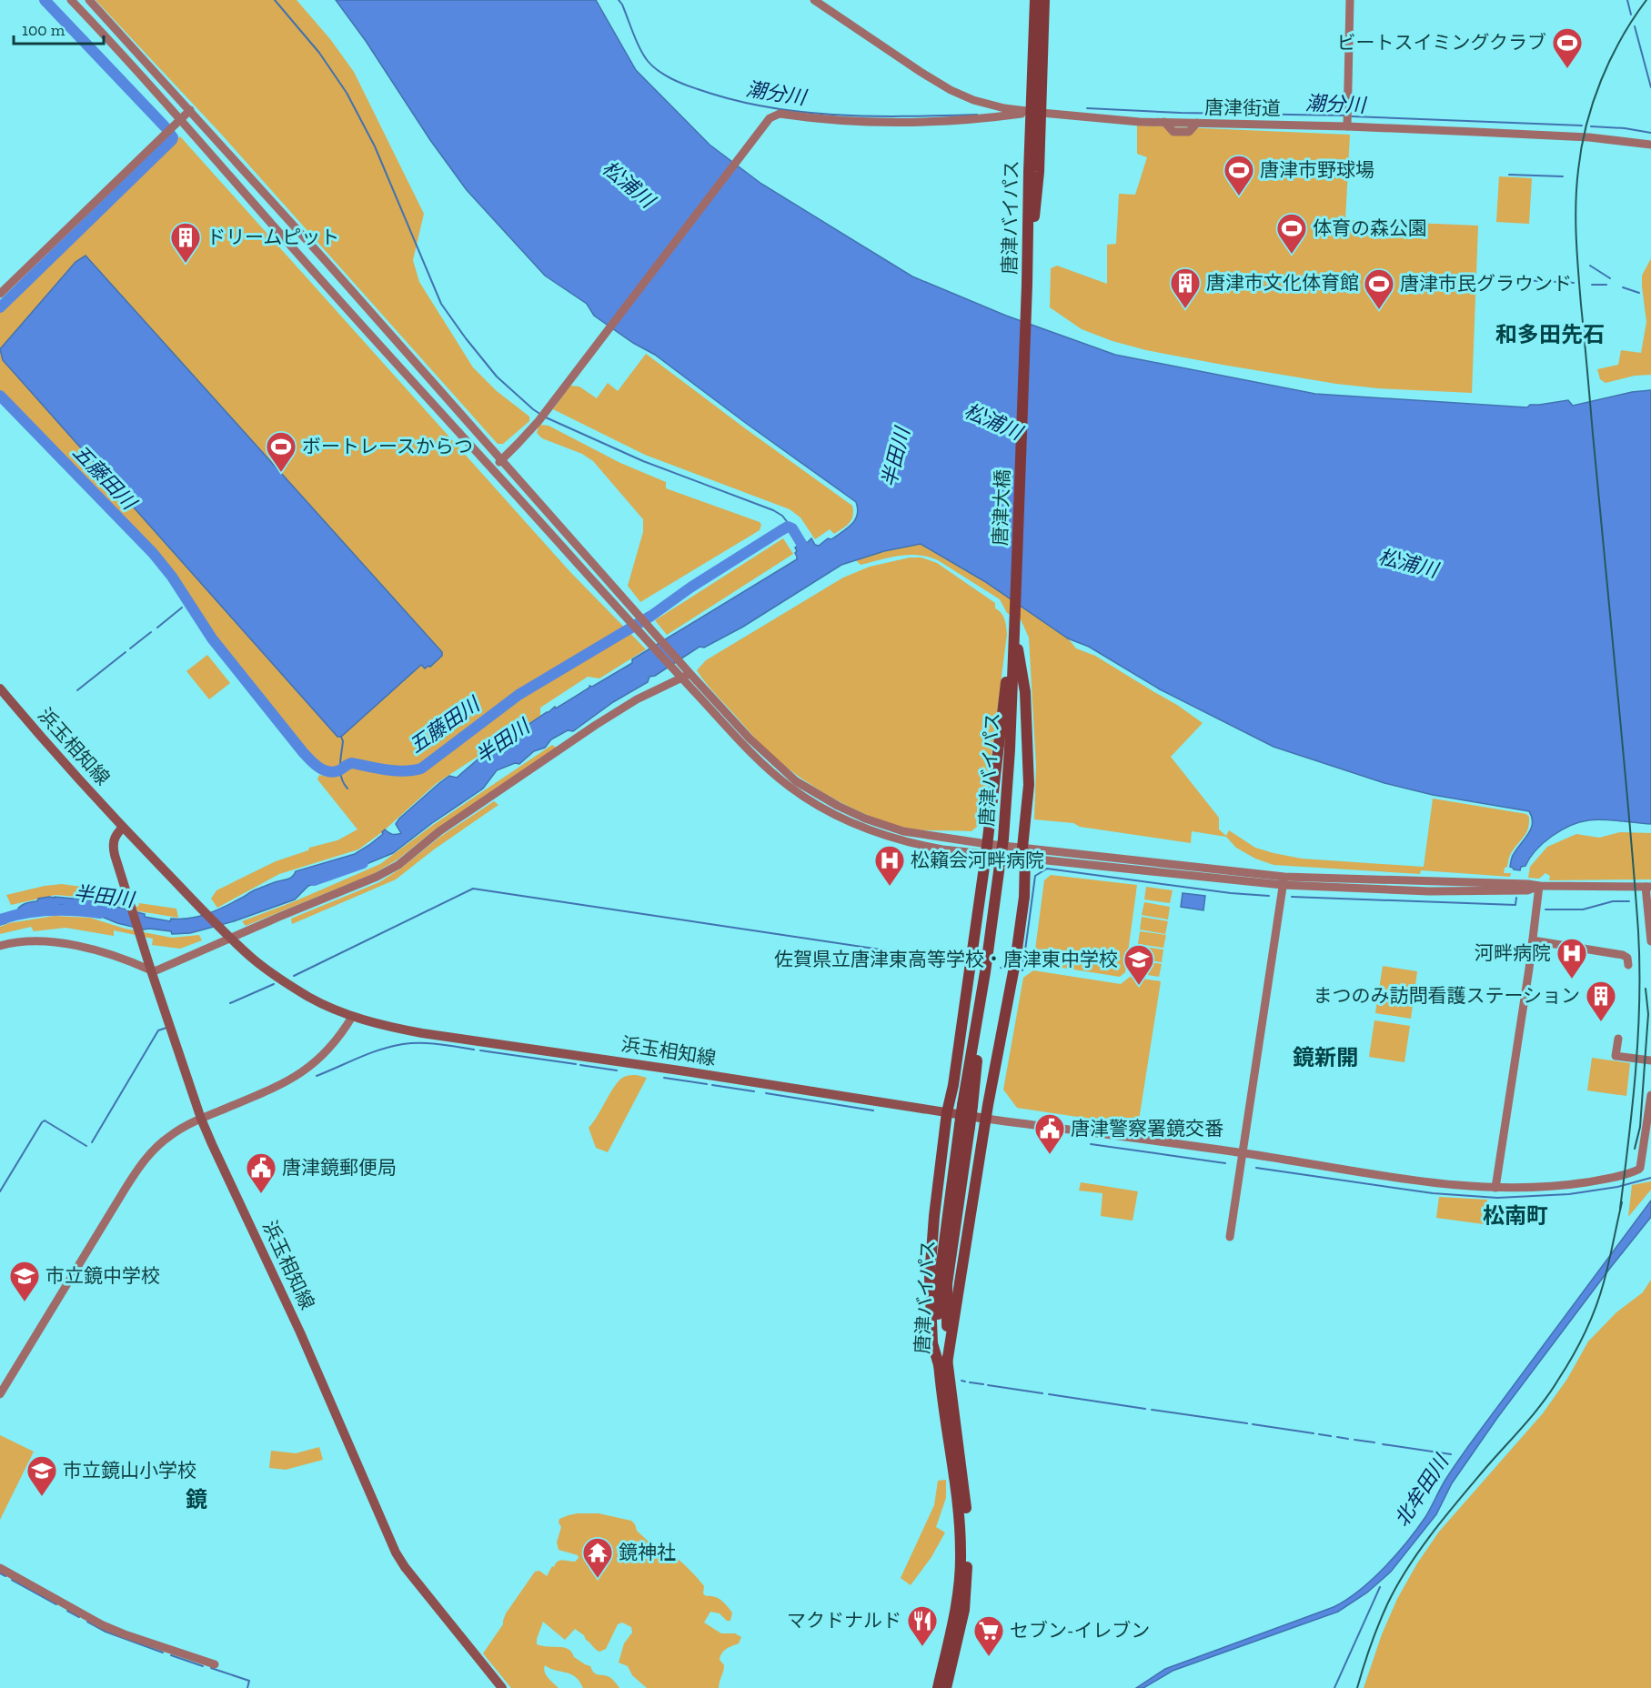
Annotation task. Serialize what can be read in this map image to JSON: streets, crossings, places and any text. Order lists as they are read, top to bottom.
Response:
{
  "streets": {
    "highway": ["唐津バイパス", "唐津大橋"],
    "main road": ["浜玉相知線"],
    "street": ["唐津街道"]
  },
  "crossings": [
    ["唐津街道", "唐津バイパス"],
    ["唐津バイパス", "唐津大橋"]
  ],
  "districts": [
    "和多田先石",
    "鏡新開",
    "松南町",
    "鏡"
  ],
  "water": [
    "潮分川",
    "松浦川",
    "半田川",
    "五藤田川",
    "北牟田川"
  ],
  "places": {
    "sports": [
      "ビートスイミングクラブ",
      "唐津市野球場",
      "体育の森公園",
      "唐津市民グラウンド",
      "ボートレースからつ"
    ],
    "building": ["ドリームピット", "唐津市文化体育館", "まつのみ訪問看護ステーション"],
    "hospital": ["松籟会河畔病院", "河畔病院"],
    "school or university": ["佐賀県立唐津東高等学校・唐津東中学校", "市立鏡中学校", "市立鏡山小学校"],
    "public building": ["唐津警察署鏡交番", "唐津鏡郵便局"],
    "temple": ["鏡神社"],
    "restaurant": ["マクドナルド"],
    "supermarket": ["セブン-イレブン"]
  },
  "scale_bar": "100 m"
}
